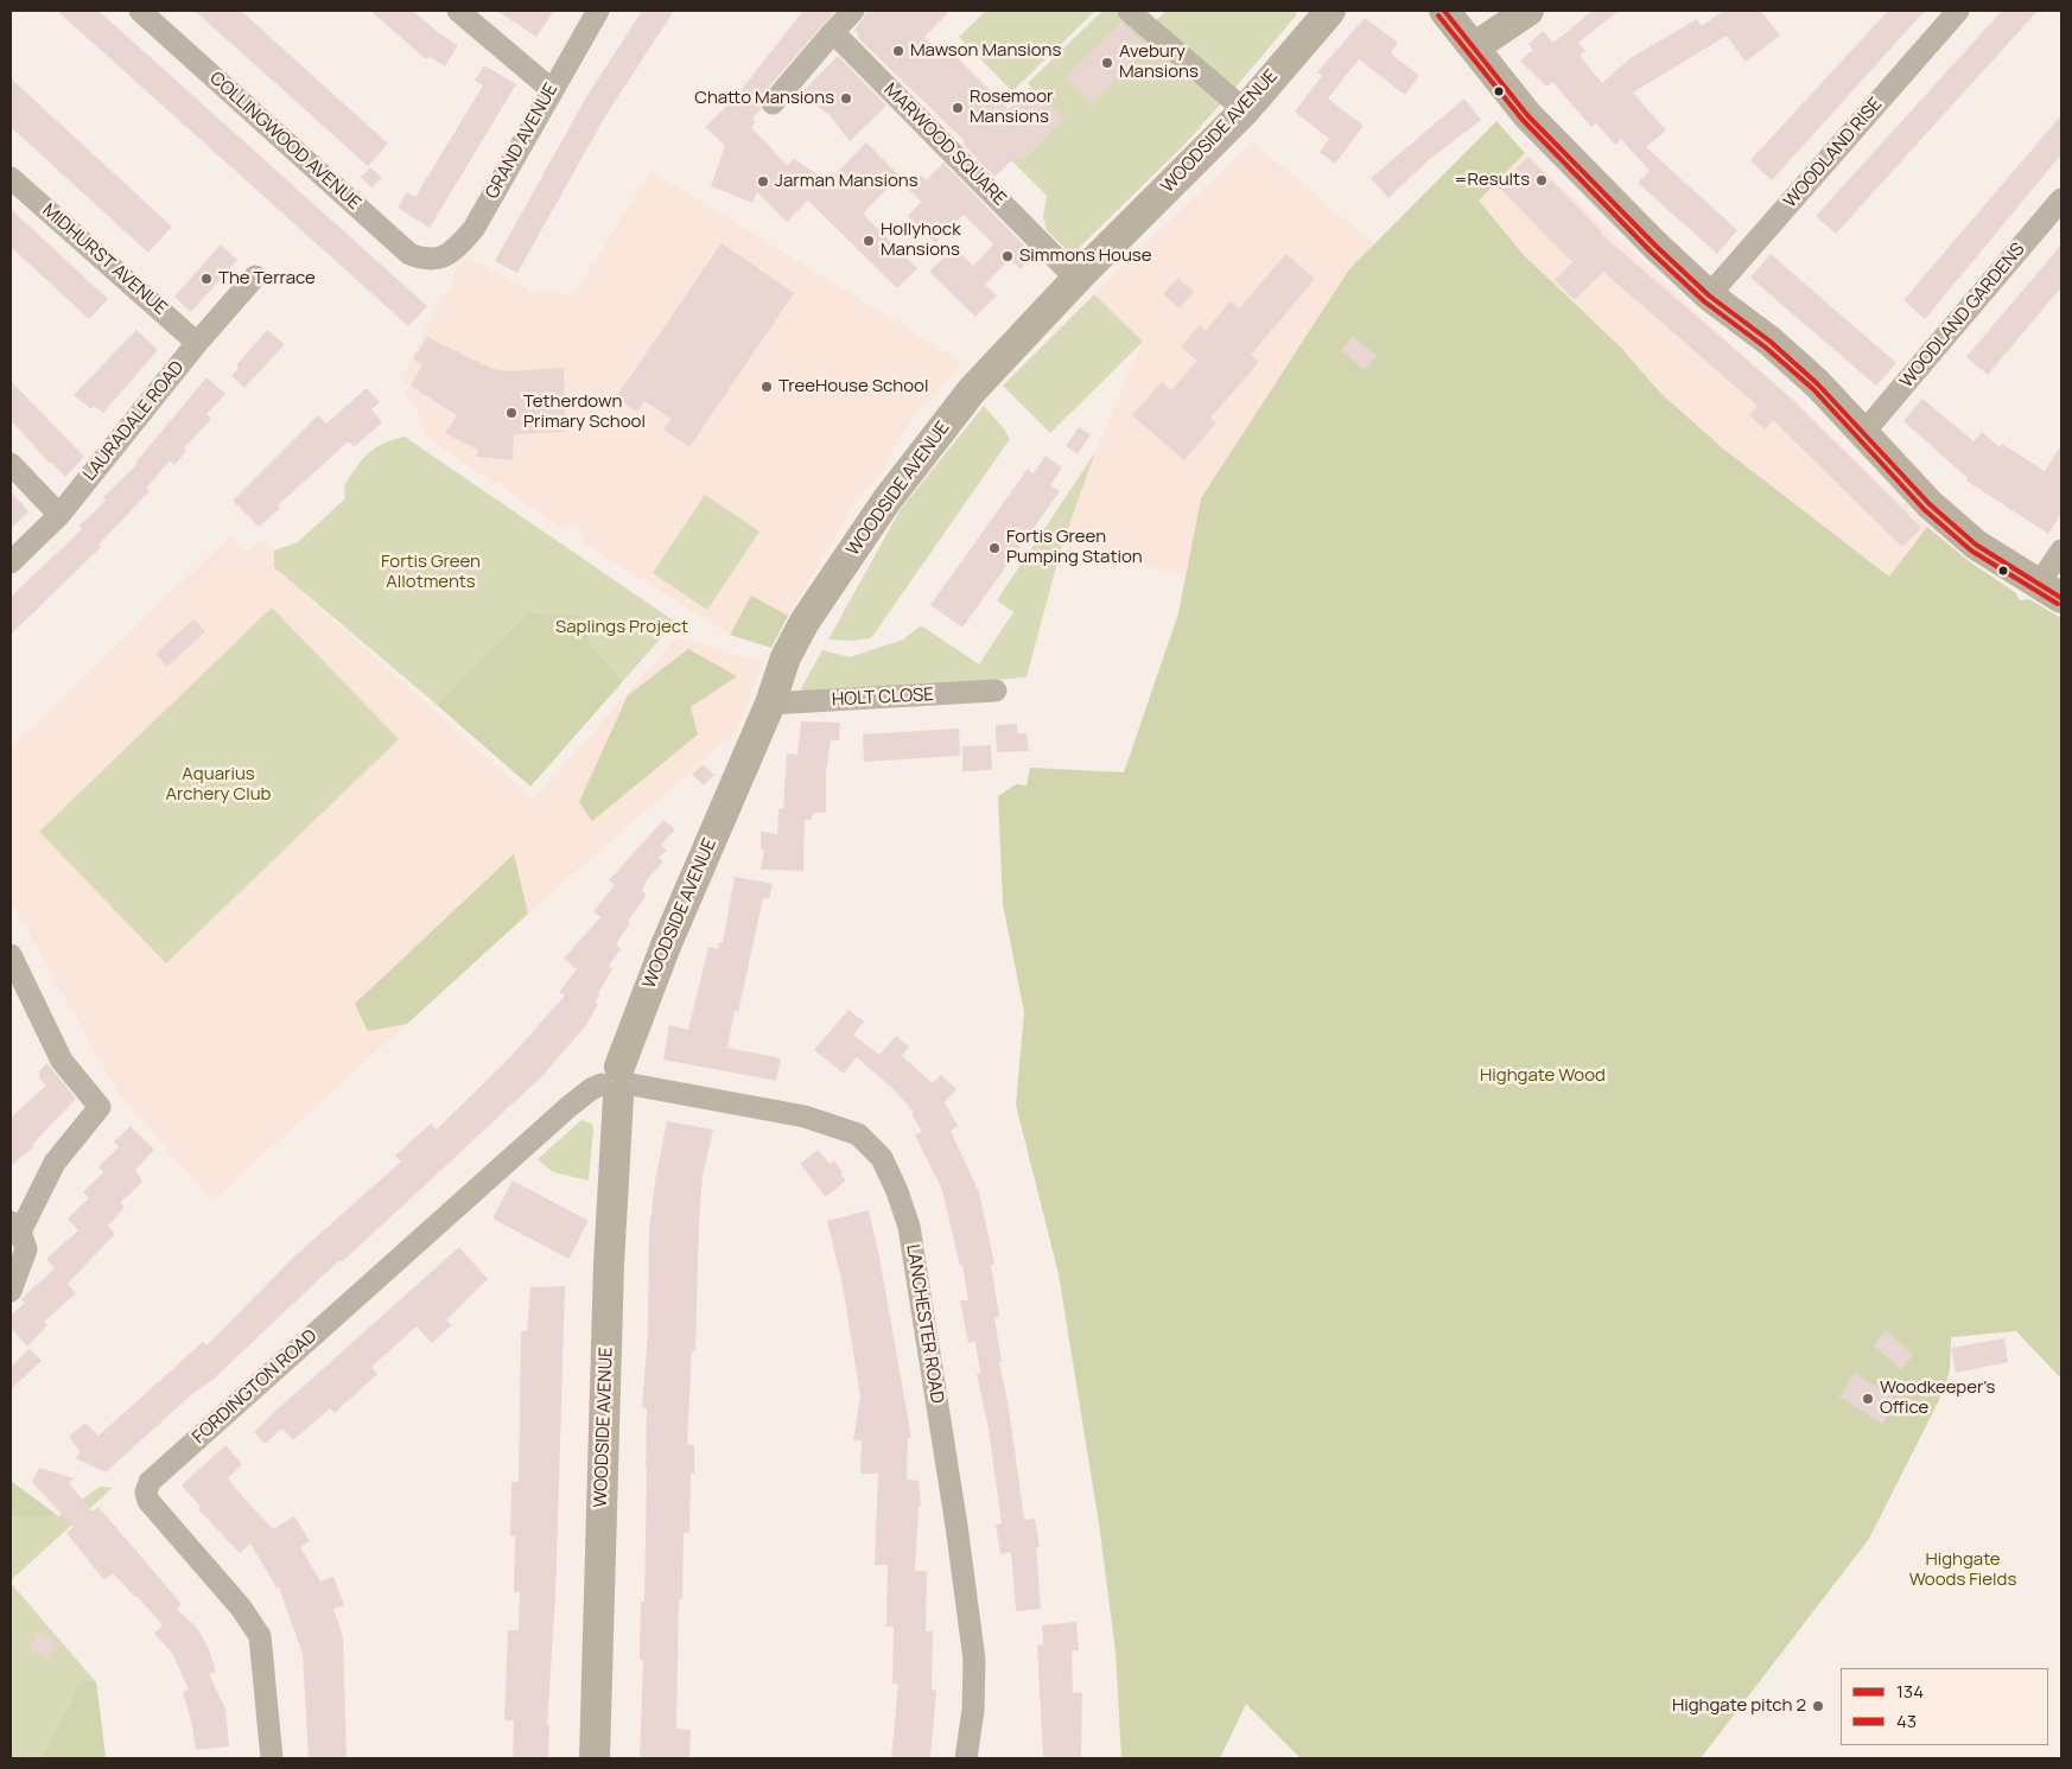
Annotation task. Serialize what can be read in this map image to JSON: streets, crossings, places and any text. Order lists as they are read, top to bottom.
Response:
{
  "streets": {
    "street": [
      "WOODSIDE AVENUE",
      "COLLINGWOOD AVENUE",
      "GRAND AVENUE",
      "MARWOOD SQUARE",
      "WOODLAND RISE",
      "MIDHURST AVENUE",
      "WOODLAND GARDENS",
      "LAURADALE ROAD",
      "HOLT CLOSE",
      "LANCHESTER ROAD",
      "FORDINGTON ROAD"
    ]
  },
  "crossings": [
    ["WOODSIDE AVENUE", "MARWOOD SQUARE"],
    ["WOODSIDE AVENUE", "HOLT CLOSE"],
    ["WOODSIDE AVENUE", "LANCHESTER ROAD"],
    ["WOODSIDE AVENUE", "FORDINGTON ROAD"],
    ["COLLINGWOOD AVENUE", "GRAND AVENUE"],
    ["MIDHURST AVENUE", "LAURADALE ROAD"],
    ["LANCHESTER ROAD", "FORDINGTON ROAD"]
  ],
  "parks": [
    "Fortis Green Allotments",
    "Saplings Project",
    "Aquarius Archery Club",
    "Highgate Wood",
    "Highgate Woods Fields"
  ],
  "places": [
    "Mawson Mansions",
    "Avebury Mansions",
    "Chatto Mansions",
    "Rosemoor Mansions",
    "=Results",
    "Jarman Mansions",
    "Hollyhock Mansions",
    "Simmons House",
    "The Terrace",
    "TreeHouse School",
    "Tetherdown Primary School",
    "Fortis Green Pumping Station",
    "Woodkeeper's Office",
    "Highgate pitch 2"
  ],
  "lines": ["transit line 134", "transit line 43"],
  "legend": ["134", "43"]
}
